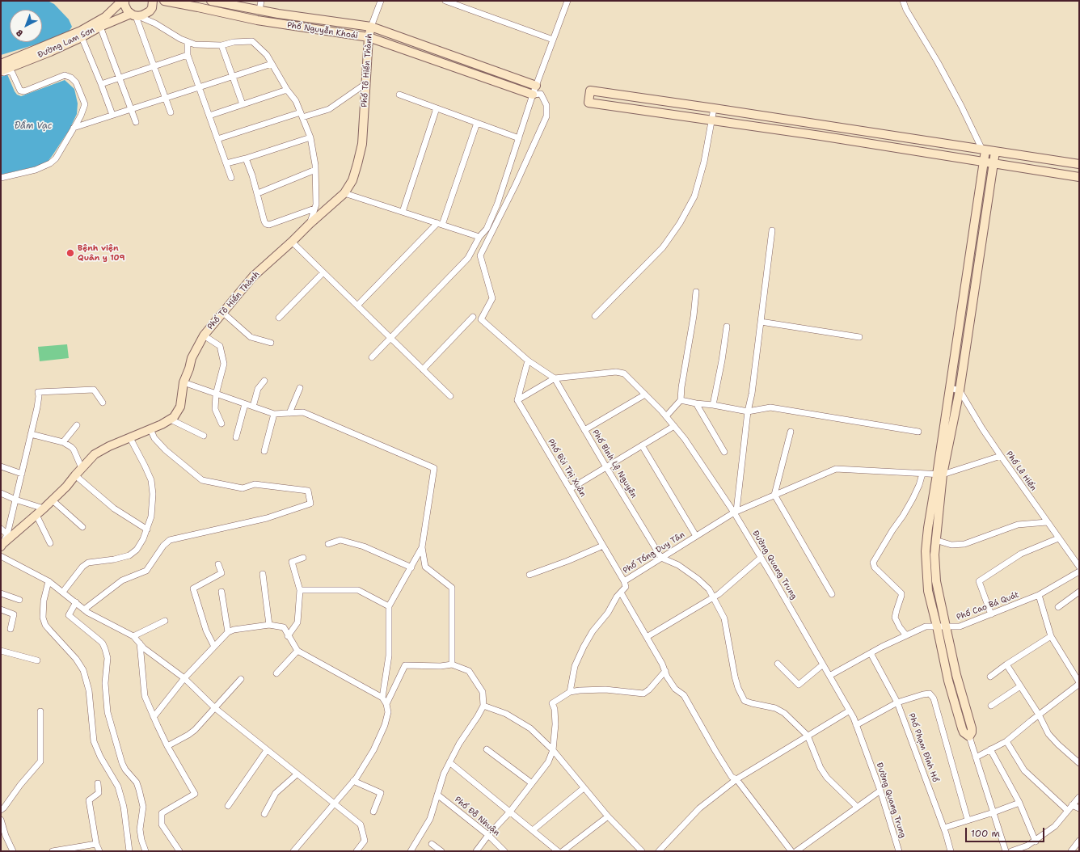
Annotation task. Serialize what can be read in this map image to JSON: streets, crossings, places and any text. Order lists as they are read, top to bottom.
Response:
{
  "streets": {
    "street": [
      "Phố Nguyễn Khoái",
      "Đường Lam Sơn",
      "Phố Tô Hiến Thành",
      "Phố Bình Lệ Nguyên",
      "Phố Bùi Thị Xuân",
      "Phố Lê Hiến",
      "Phố Tống Duy Tân",
      "Đường Quang Trung",
      "Phố Cao Bá Quát",
      "Phố Phạm Đỉnh Hổ",
      "Phố Đỗ Nhuận"
    ]
  },
  "crossings": [
    ["Phố Nguyễn Khoái", "Phố Tô Hiến Thành"],
    ["Phố Bình Lệ Nguyên", "Phố Tống Duy Tân"],
    ["Phố Bình Lệ Nguyên", "Đường Quang Trung"],
    ["Phố Bùi Thị Xuân", "Phố Tống Duy Tân"],
    ["Phố Tống Duy Tân", "Đường Quang Trung"],
    ["Đường Quang Trung", "Phố Cao Bá Quát"],
    ["Phố Cao Bá Quát", "Phố Phạm Đỉnh Hổ"]
  ],
  "water": ["Đầm Vạc"],
  "places": ["Bệnh viện Quân y 109"],
  "scale_bar": "100 m",
  "north": "bottom left"
}
